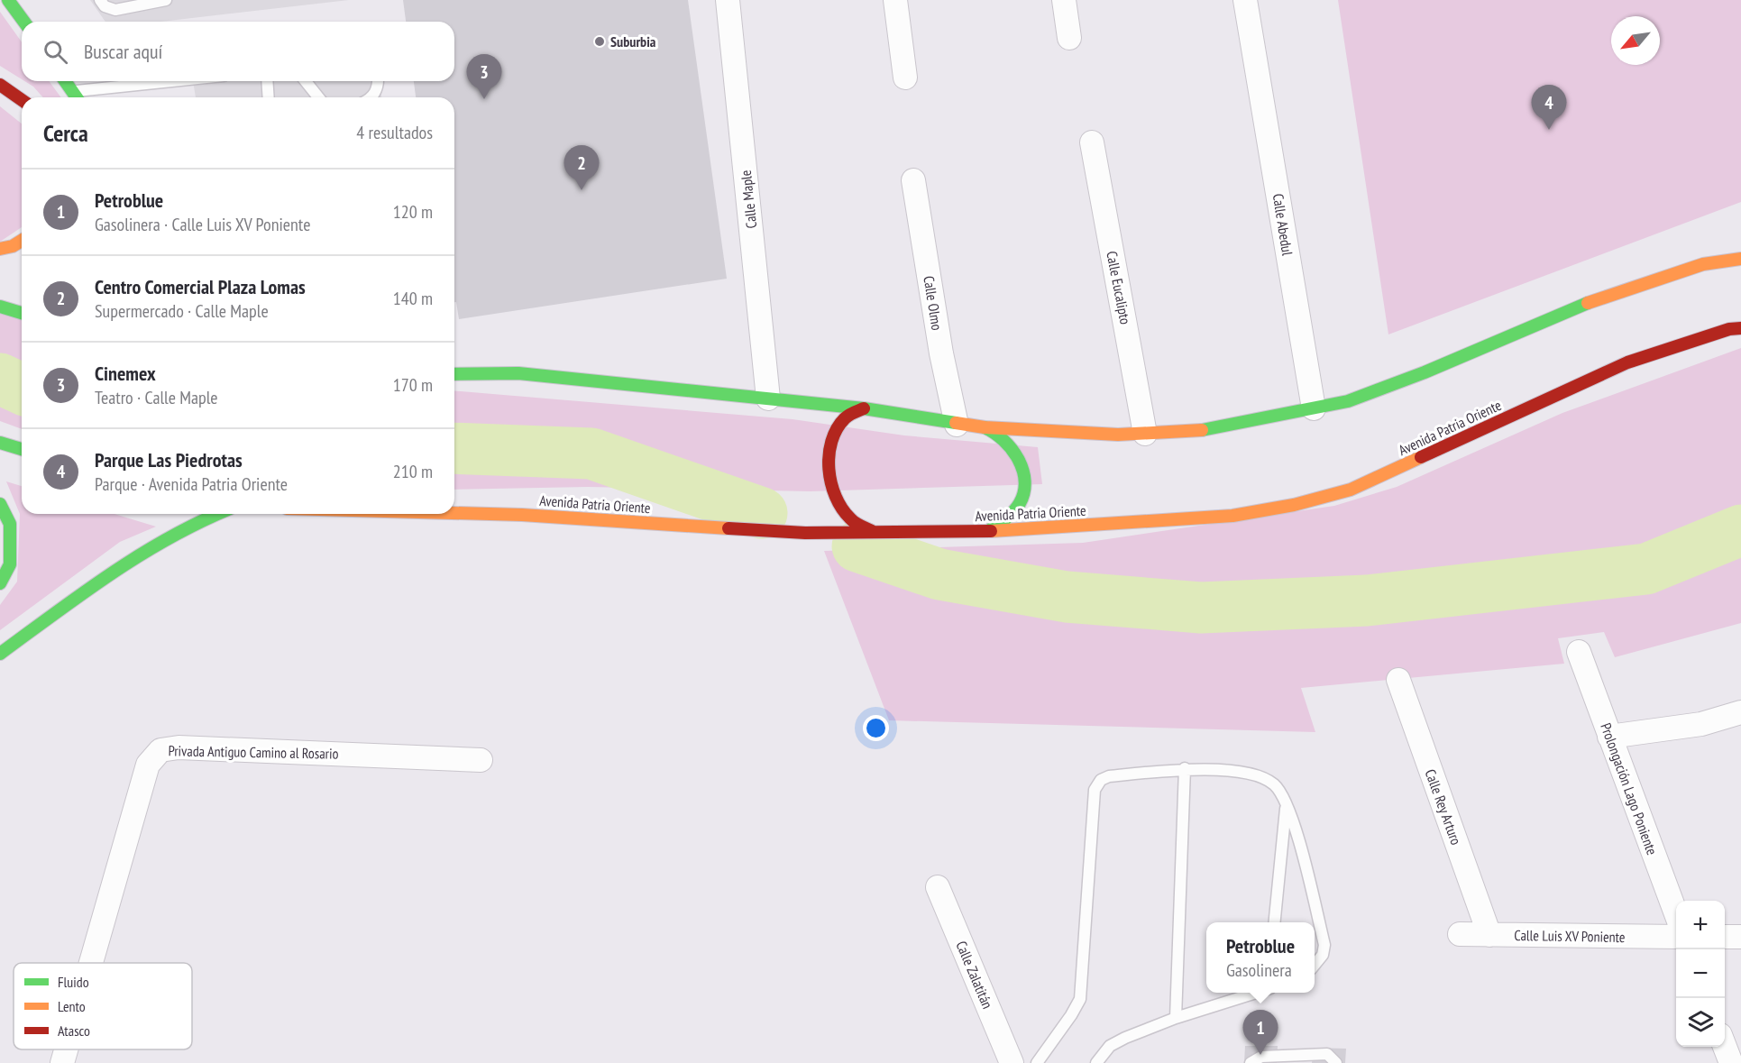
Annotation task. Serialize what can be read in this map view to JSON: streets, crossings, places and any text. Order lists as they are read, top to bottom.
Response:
{
  "streets": {
    "street": [
      "Calle Maple",
      "Calle Abedul",
      "Calle Eucalipto",
      "Calle Olmo",
      "Avenida Patria Oriente",
      "Privada Antiguo Camino al Rosario",
      "Prolongación Lago Poniente",
      "Calle Rey Arturo",
      "Calle Luis XV Poniente",
      "Calle Zalatitán"
    ]
  },
  "crossings": [
    ["Calle Olmo", "Avenida Patria Oriente"],
    ["Calle Rey Arturo", "Calle Luis XV Poniente"]
  ],
  "places": ["Suburbia"],
  "legend": ["Fluido", "Lento", "Atasco"],
  "north": "bottom left",
  "page": {
    "search": "Buscar aquí",
    "pins": [
      "3",
      "4",
      "2",
      "1"
    ],
    "heading": ["Cerca", "4 resultados"],
    "list": [
      {
        "mark": "1",
        "name": "Petroblue",
        "note": "Gasolinera · Calle Luis XV Poniente",
        "value": "120 m"
      },
      {
        "mark": "2",
        "name": "Centro Comercial Plaza Lomas",
        "note": "Supermercado · Calle Maple",
        "value": "140 m"
      },
      {
        "mark": "3",
        "name": "Cinemex",
        "note": "Teatro · Calle Maple",
        "value": "170 m"
      },
      {
        "mark": "4",
        "name": "Parque Las Piedrotas",
        "note": "Parque · Avenida Patria Oriente",
        "value": "210 m"
      }
    ],
    "map_buttons": ["+", "−"],
    "popup": ["Petroblue", "Gasolinera"]
  }
}
